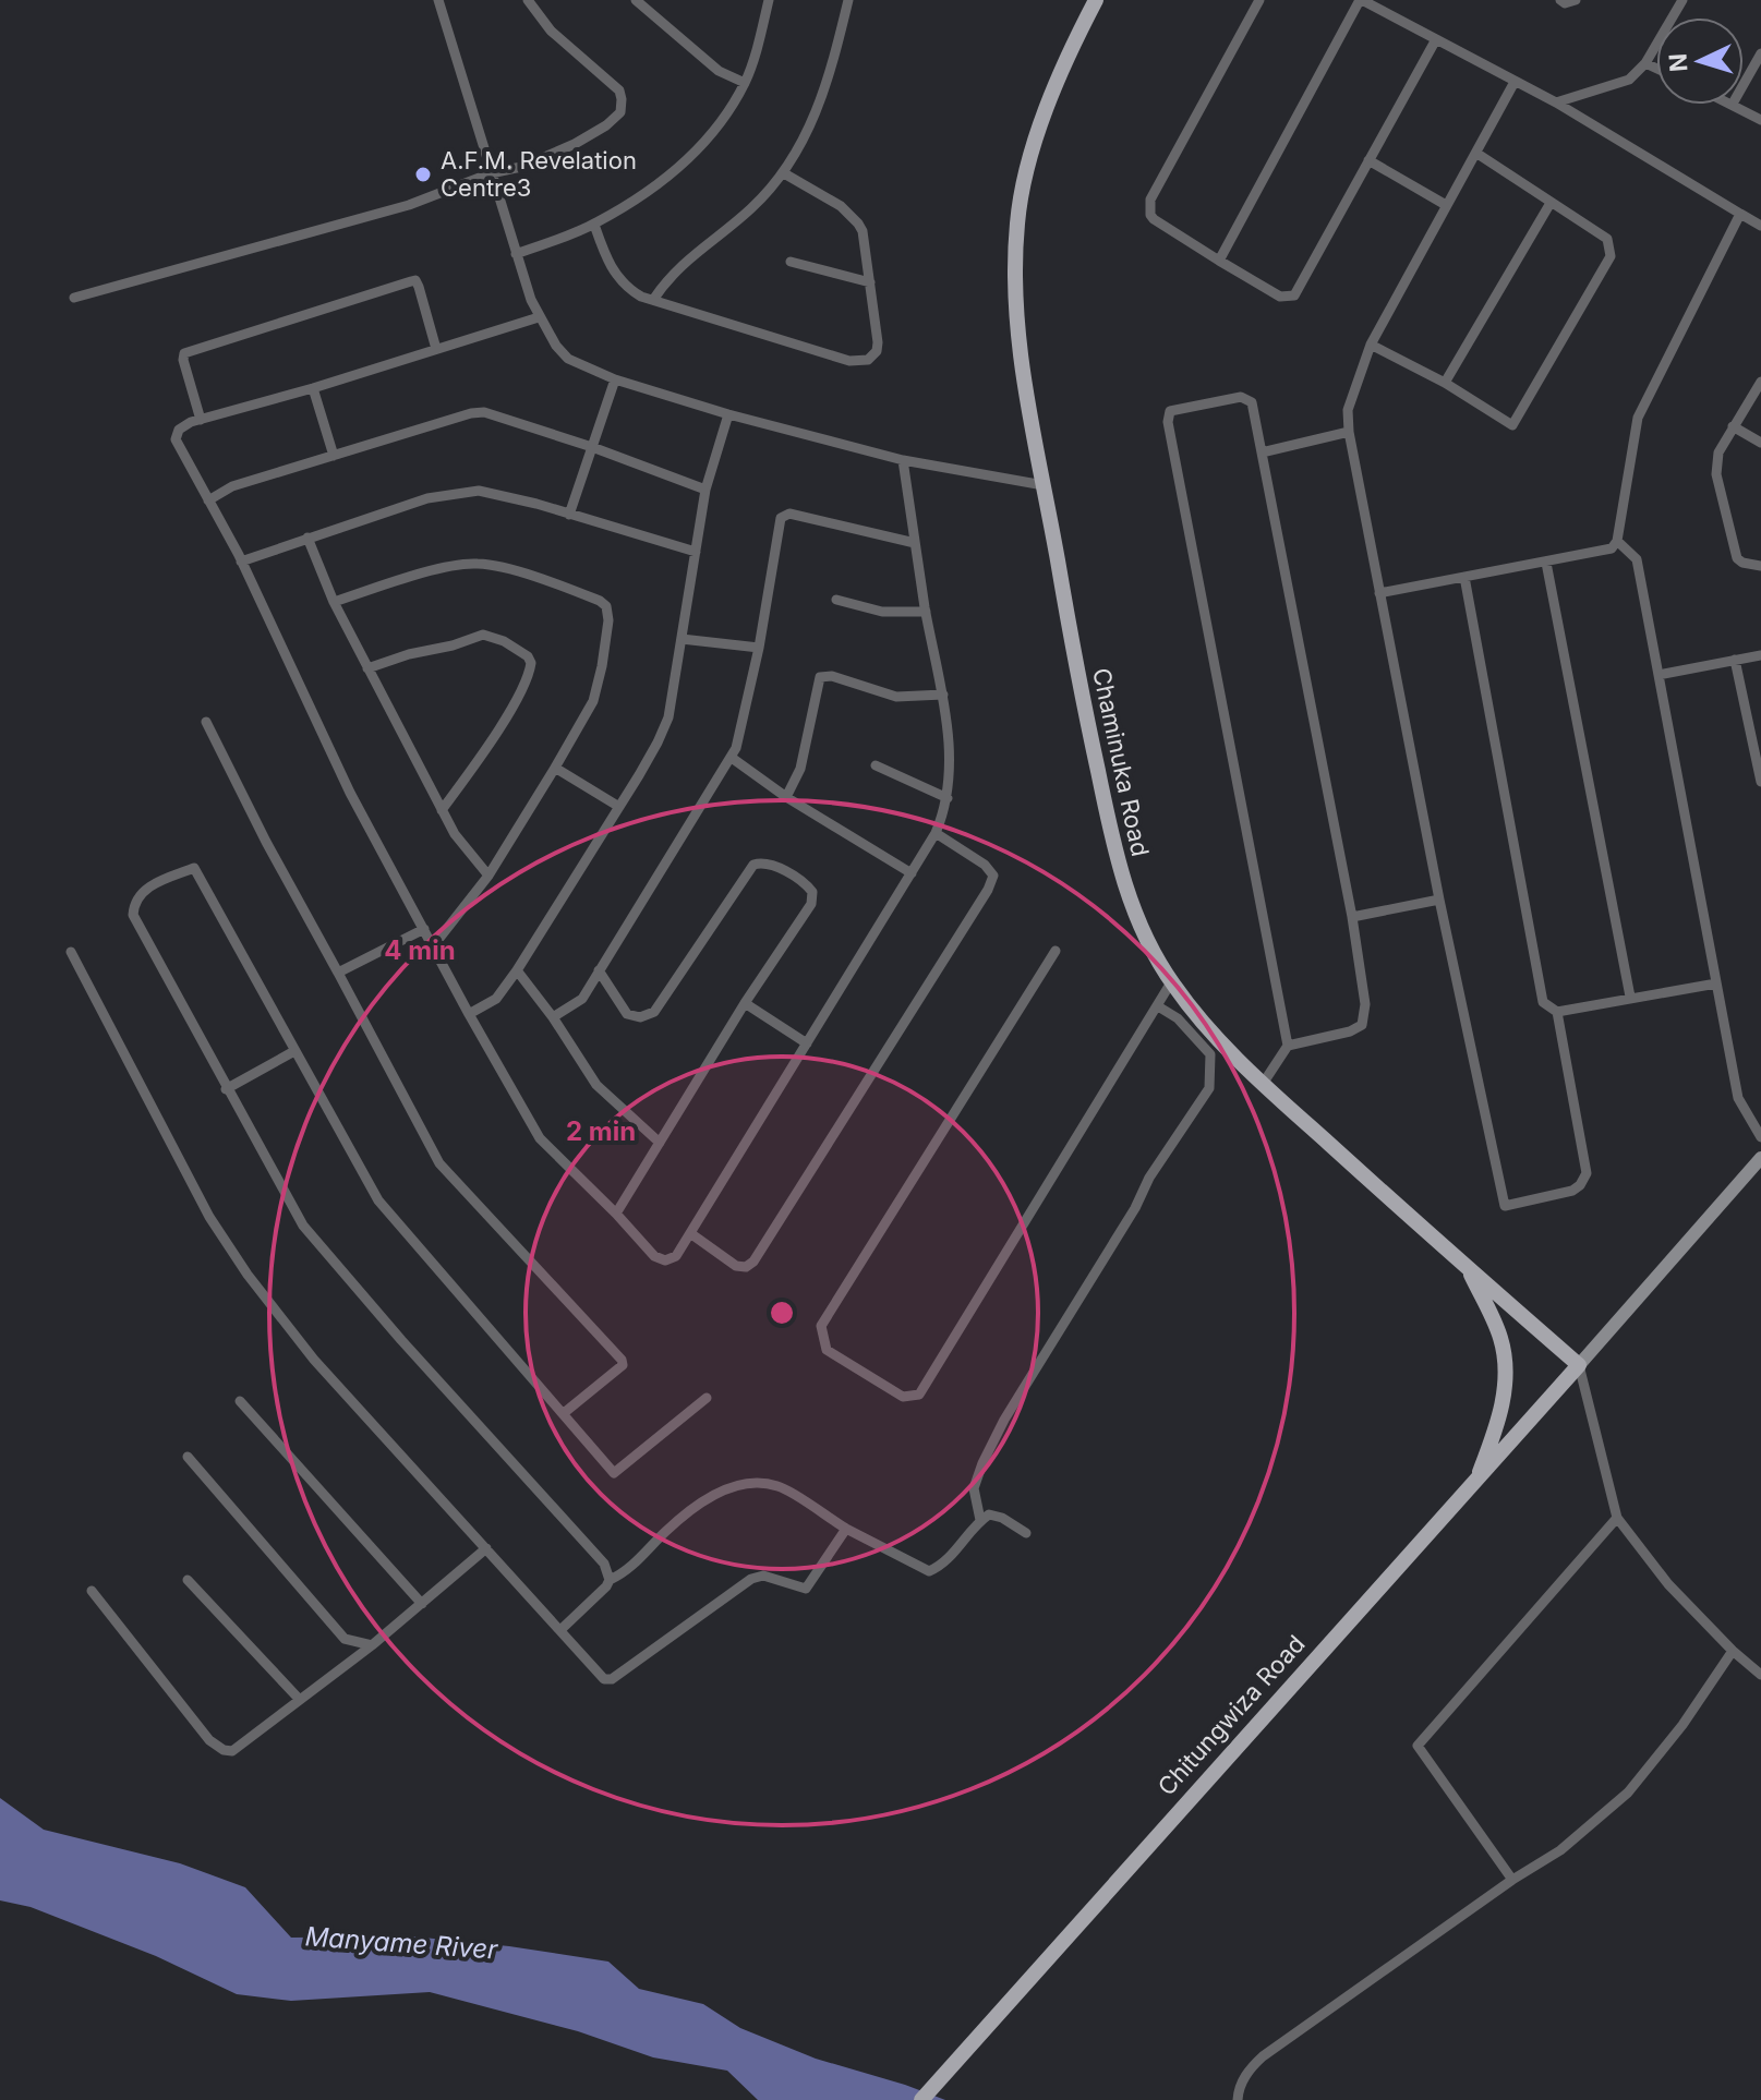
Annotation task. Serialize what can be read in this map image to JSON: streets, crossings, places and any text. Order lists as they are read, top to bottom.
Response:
{
  "streets": {
    "main road": ["Chaminuka Road", "Chitungwiza Road"]
  },
  "crossings": [
    ["Chaminuka Road", "Chitungwiza Road"]
  ],
  "water": ["Manyame River"],
  "places": ["A.F.M. Revelation Centre3"],
  "north": "left",
  "rings": ["4 min", "2 min"]
}
